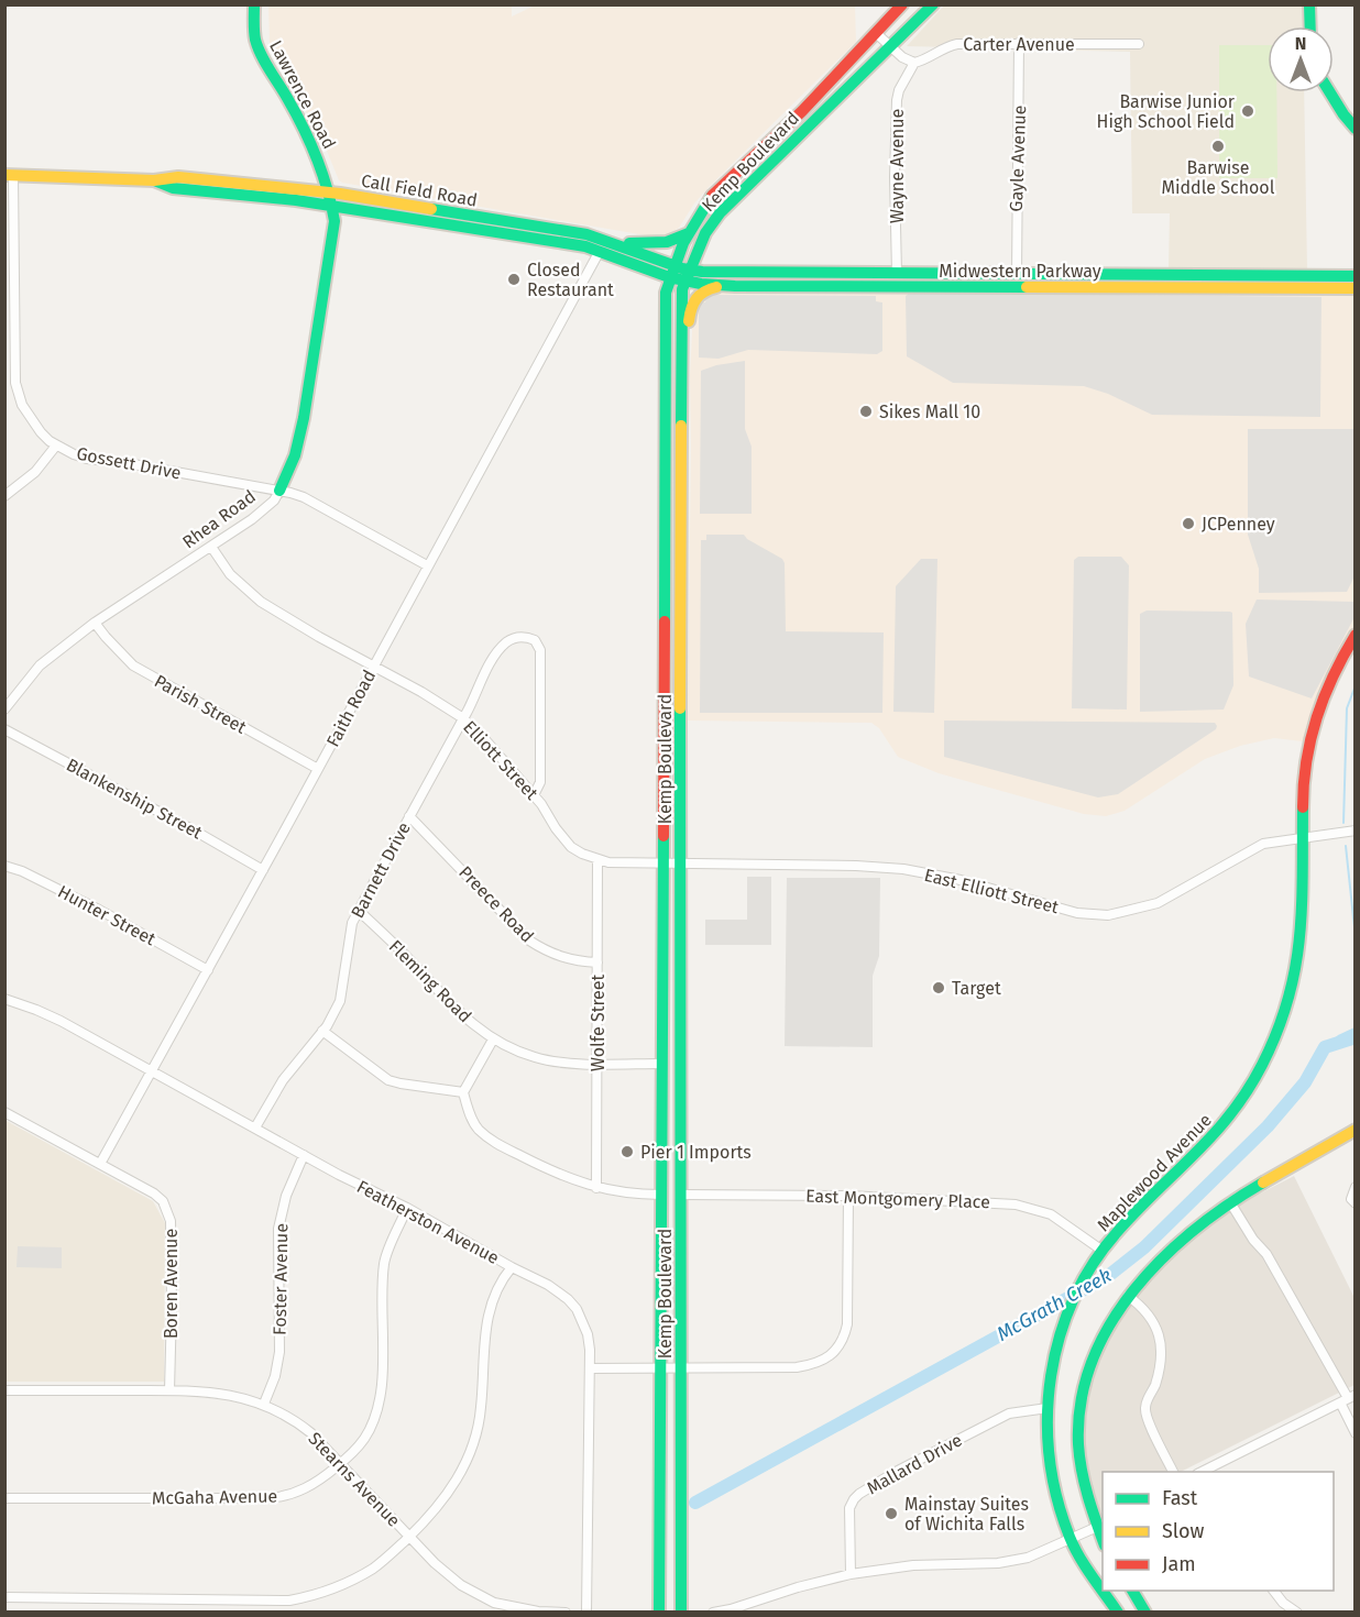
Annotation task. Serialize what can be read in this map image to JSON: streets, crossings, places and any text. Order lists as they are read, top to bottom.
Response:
{
  "streets": {
    "main road": [
      "Lawrence Road",
      "Kemp Boulevard",
      "Call Field Road",
      "Midwestern Parkway",
      "Rhea Road",
      "Maplewood Avenue"
    ],
    "street": [
      "Carter Avenue",
      "Gayle Avenue",
      "Wayne Avenue",
      "Gossett Drive",
      "Parish Street",
      "Faith Road",
      "Elliott Street",
      "Blankenship Street",
      "Barnett Drive",
      "East Elliott Street",
      "Preece Road",
      "Hunter Street",
      "Fleming Road",
      "Wolfe Street",
      "East Montgomery Place",
      "Featherston Avenue",
      "Foster Avenue",
      "Boren Avenue",
      "Mallard Drive",
      "Stearns Avenue",
      "McGaha Avenue"
    ]
  },
  "crossings": [
    ["Carter Avenue", "Gayle Avenue"],
    ["Carter Avenue", "Wayne Avenue"],
    ["Lawrence Road", "Call Field Road"],
    ["Lawrence Road", "Rhea Road"],
    ["Gayle Avenue", "Midwestern Parkway"],
    ["Kemp Boulevard", "Call Field Road"],
    ["Kemp Boulevard", "Midwestern Parkway"],
    ["Kemp Boulevard", "Elliott Street"],
    ["Kemp Boulevard", "East Elliott Street"],
    ["Kemp Boulevard", "Fleming Road"],
    ["Kemp Boulevard", "East Montgomery Place"],
    ["Wayne Avenue", "Midwestern Parkway"],
    ["Call Field Road", "Gossett Drive"],
    ["Call Field Road", "Rhea Road"],
    ["Call Field Road", "Faith Road"],
    ["Gossett Drive", "Rhea Road"],
    ["Gossett Drive", "Faith Road"],
    ["Rhea Road", "Parish Street"],
    ["Rhea Road", "Elliott Street"],
    ["Parish Street", "Faith Road"],
    ["Faith Road", "Elliott Street"],
    ["Faith Road", "Blankenship Street"],
    ["Faith Road", "Hunter Street"],
    ["Faith Road", "Featherston Avenue"],
    ["Faith Road", "Boren Avenue"],
    ["Elliott Street", "Barnett Drive"],
    ["Elliott Street", "East Elliott Street"],
    ["Elliott Street", "Wolfe Street"],
    ["Barnett Drive", "Preece Road"],
    ["Barnett Drive", "Fleming Road"],
    ["Barnett Drive", "Featherston Avenue"],
    ["East Elliott Street", "Maplewood Avenue"],
    ["Preece Road", "Wolfe Street"],
    ["Fleming Road", "Wolfe Street"],
    ["Maplewood Avenue", "East Montgomery Place"],
    ["Maplewood Avenue", "Mallard Drive"],
    ["Featherston Avenue", "Foster Avenue"],
    ["Featherston Avenue", "McGaha Avenue"],
    ["Foster Avenue", "Stearns Avenue"],
    ["Boren Avenue", "Stearns Avenue"],
    ["Stearns Avenue", "McGaha Avenue"]
  ],
  "water": ["McGrath Creek"],
  "places": [
    "Barwise Junior High School Field",
    "Barwise Middle School",
    "Closed Restaurant",
    "Sikes Mall 10",
    "JCPenney",
    "Target",
    "Pier 1 Imports",
    "Mainstay Suites of Wichita Falls"
  ],
  "legend": ["Fast", "Slow", "Jam"],
  "north": "top"
}
